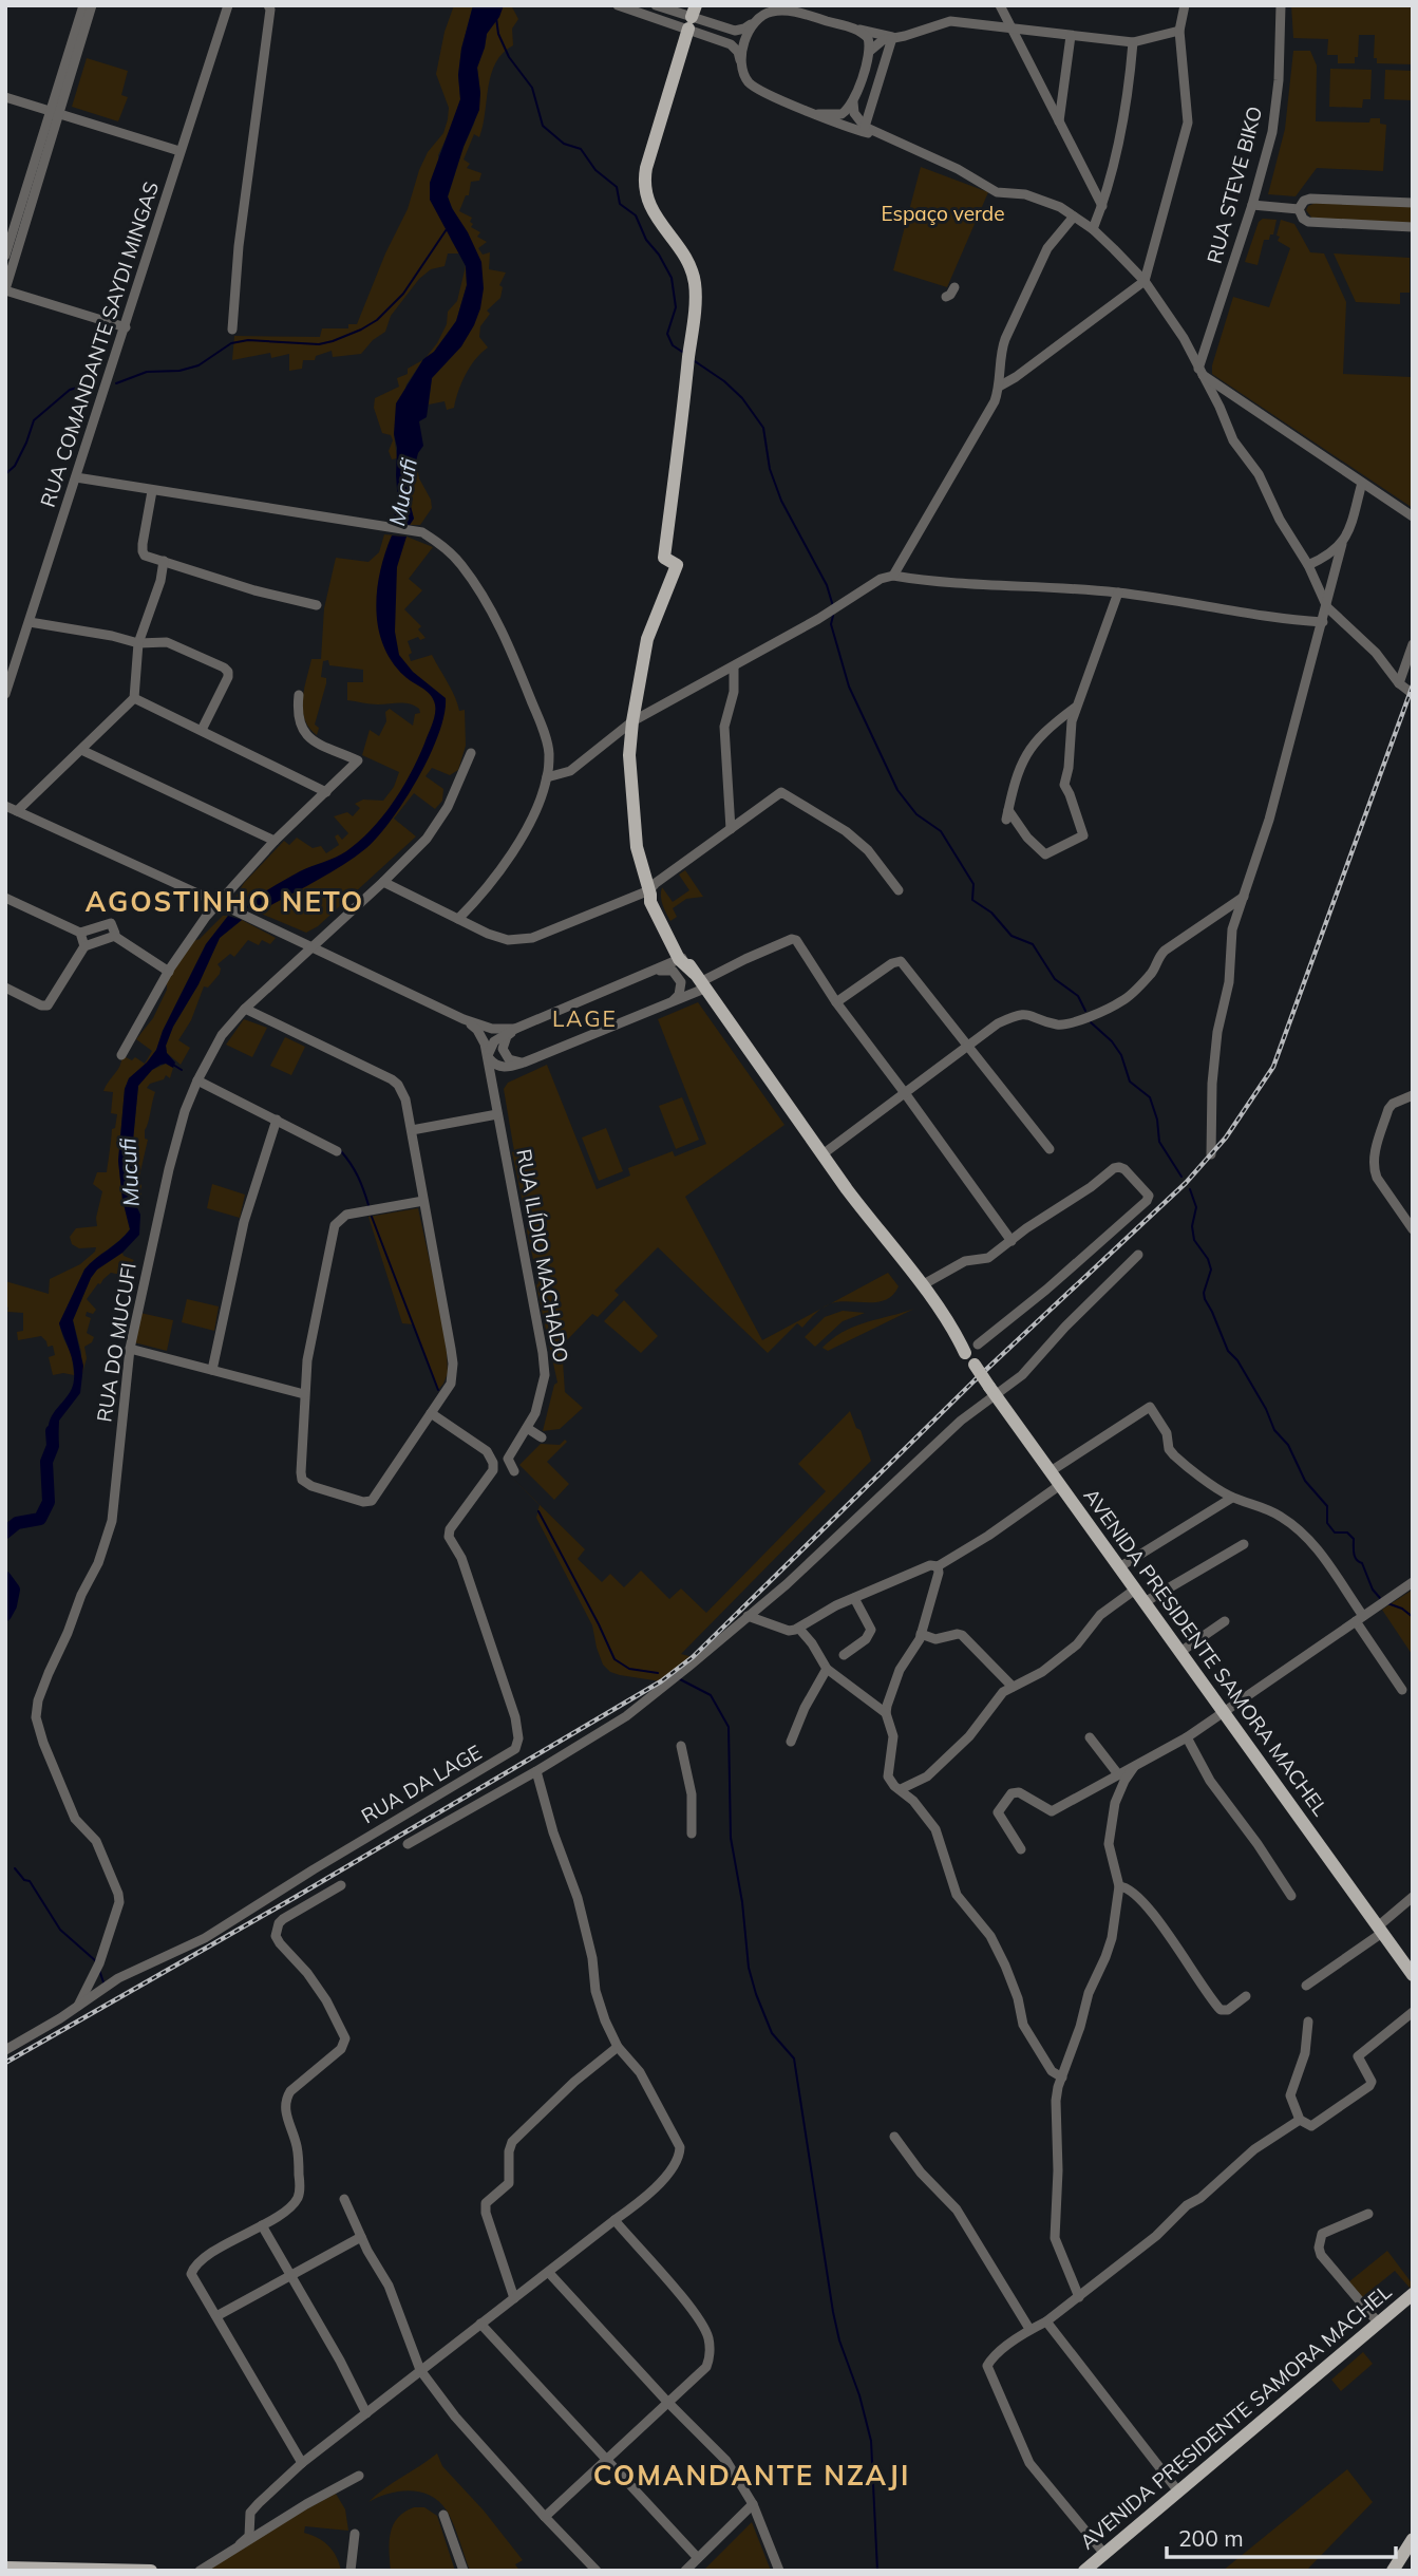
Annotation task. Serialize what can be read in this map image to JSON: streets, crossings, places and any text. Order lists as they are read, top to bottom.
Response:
{
  "streets": {
    "main road": ["AVENIDA PRESIDENTE SAMORA MACHEL"],
    "street": [
      "RUA STEVE BIKO",
      "RUA COMANDANTE SAYDI MINGAS",
      "RUA ILÍDIO MACHADO",
      "RUA DO MUCUFI",
      "RUA DA LAGE"
    ]
  },
  "crossings": [
    ["RUA DO MUCUFI", "RUA DA LAGE"]
  ],
  "districts": ["AGOSTINHO NETO", "LAGE", "COMANDANTE NZAJI"],
  "water": ["Mucufi"],
  "parks": ["Espaço verde"],
  "scale_bar": "200 m"
}
